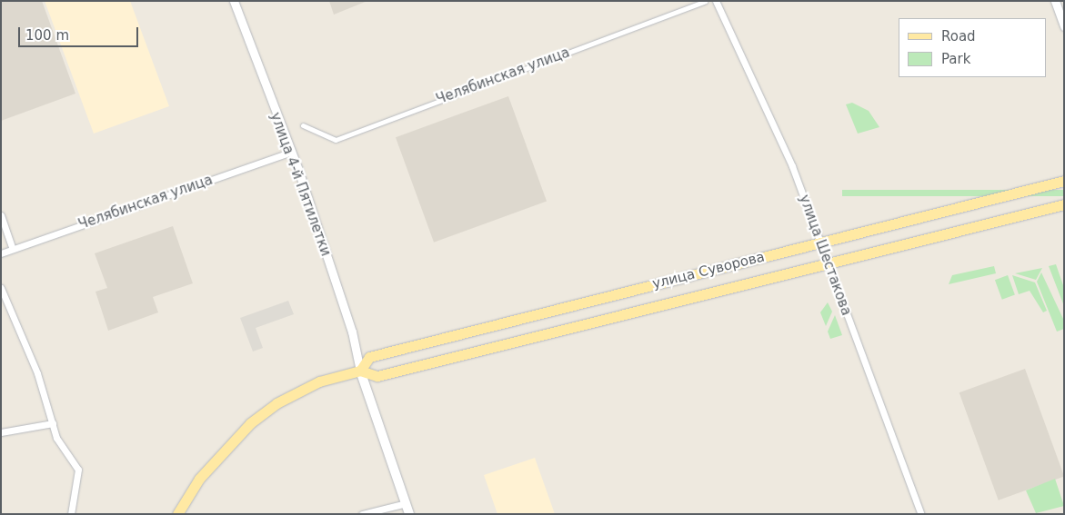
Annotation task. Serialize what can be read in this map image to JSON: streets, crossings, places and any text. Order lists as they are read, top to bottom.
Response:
{
  "streets": {
    "main road": ["улица Суворова"],
    "street": ["Челябинская улица", "улица 4-й Пятилетки", "улица Шестакова"]
  },
  "crossings": [
    ["Челябинская улица", "улица 4-й Пятилетки"],
    ["улица 4-й Пятилетки", "улица Суворова"],
    ["улица Шестакова", "улица Суворова"]
  ],
  "legend": ["Road", "Park"],
  "scale_bar": "100 m"
}
